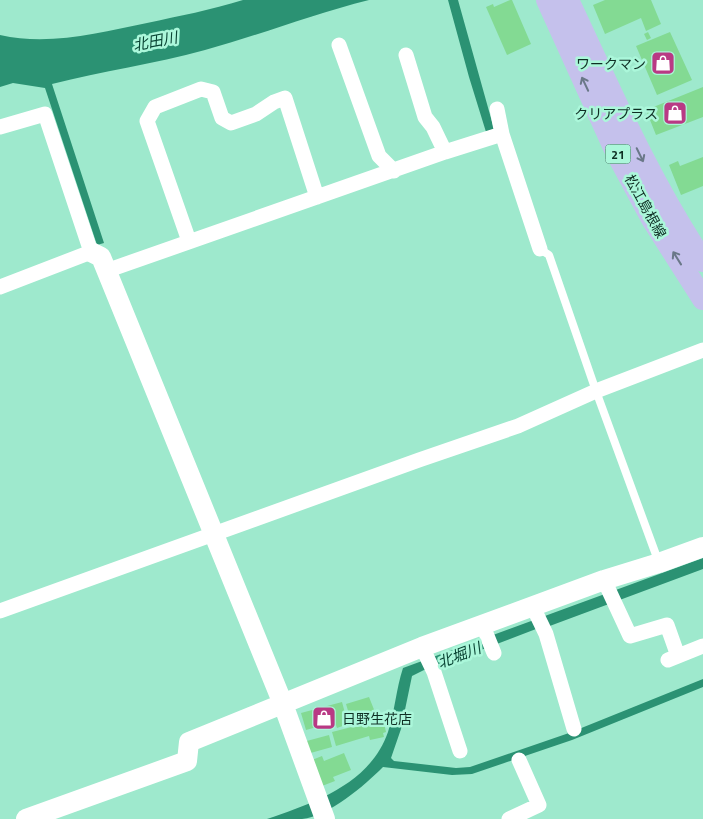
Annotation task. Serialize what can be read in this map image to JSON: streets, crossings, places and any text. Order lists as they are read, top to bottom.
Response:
{
  "streets": {
    "main road": ["21", "松江島根線"]
  },
  "water": ["北田川", "北堀川"],
  "places": {
    "shop": ["ワークマン", "クリアプラス", "日野生花店"]
  }
}
